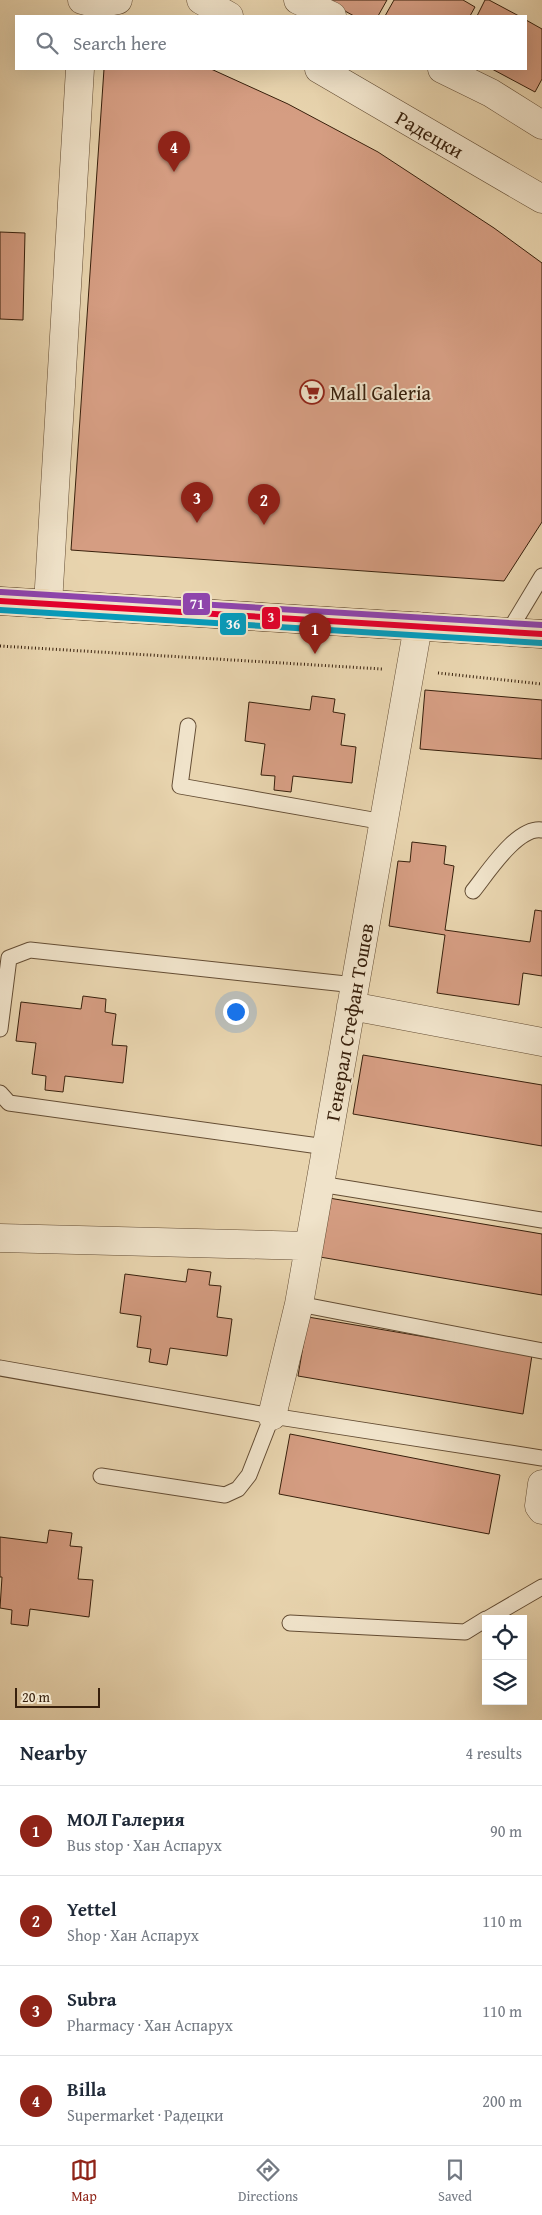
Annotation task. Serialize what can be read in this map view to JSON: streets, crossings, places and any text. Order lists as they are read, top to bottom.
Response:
{
  "streets": {
    "street": ["Радецки", "Генерал Стефан Тошев"]
  },
  "places": {
    "supermarket": ["Mall Galeria"]
  },
  "lines": ["transit line 71", "transit line 3", "transit line 36"],
  "scale_bar": "20 m",
  "page": {
    "search": "Search here",
    "pins": [
      "4",
      "3",
      "2",
      "1"
    ],
    "scale": "20 m",
    "heading": ["Nearby", "4 results"],
    "list": [
      {
        "mark": "1",
        "name": "МОЛ Галерия",
        "note": "Bus stop · Хан Аспарух",
        "value": "90 m"
      },
      {
        "mark": "2",
        "name": "Yettel",
        "note": "Shop · Хан Аспарух",
        "value": "110 m"
      },
      {
        "mark": "3",
        "name": "Subra",
        "note": "Pharmacy · Хан Аспарух",
        "value": "110 m"
      },
      {
        "mark": "4",
        "name": "Billa",
        "note": "Supermarket · Радецки",
        "value": "200 m"
      }
    ],
    "nav": ["Map", "Directions", "Saved"]
  }
}
